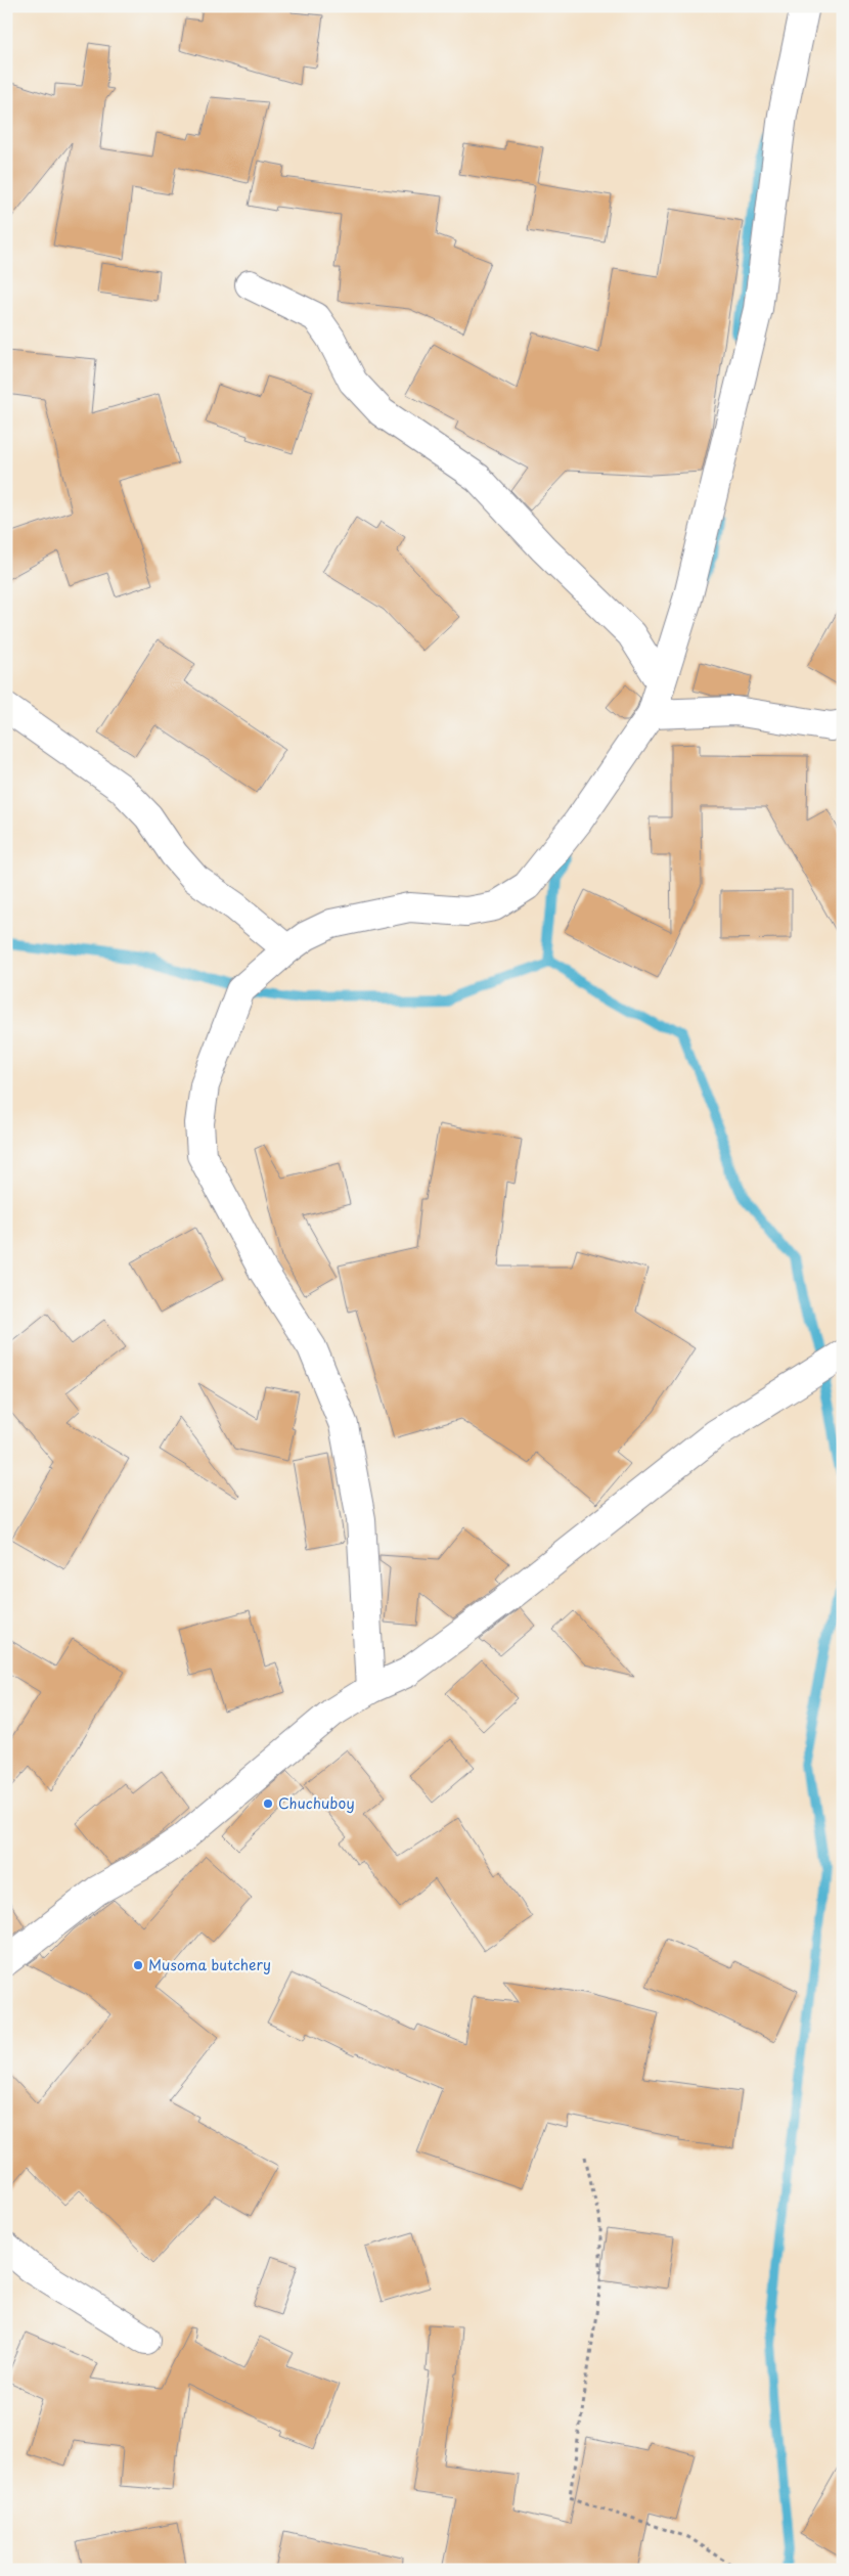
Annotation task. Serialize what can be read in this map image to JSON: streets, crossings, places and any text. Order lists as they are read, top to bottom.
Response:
{
  "places": ["Chuchuboy", "Musoma butchery"]
}
